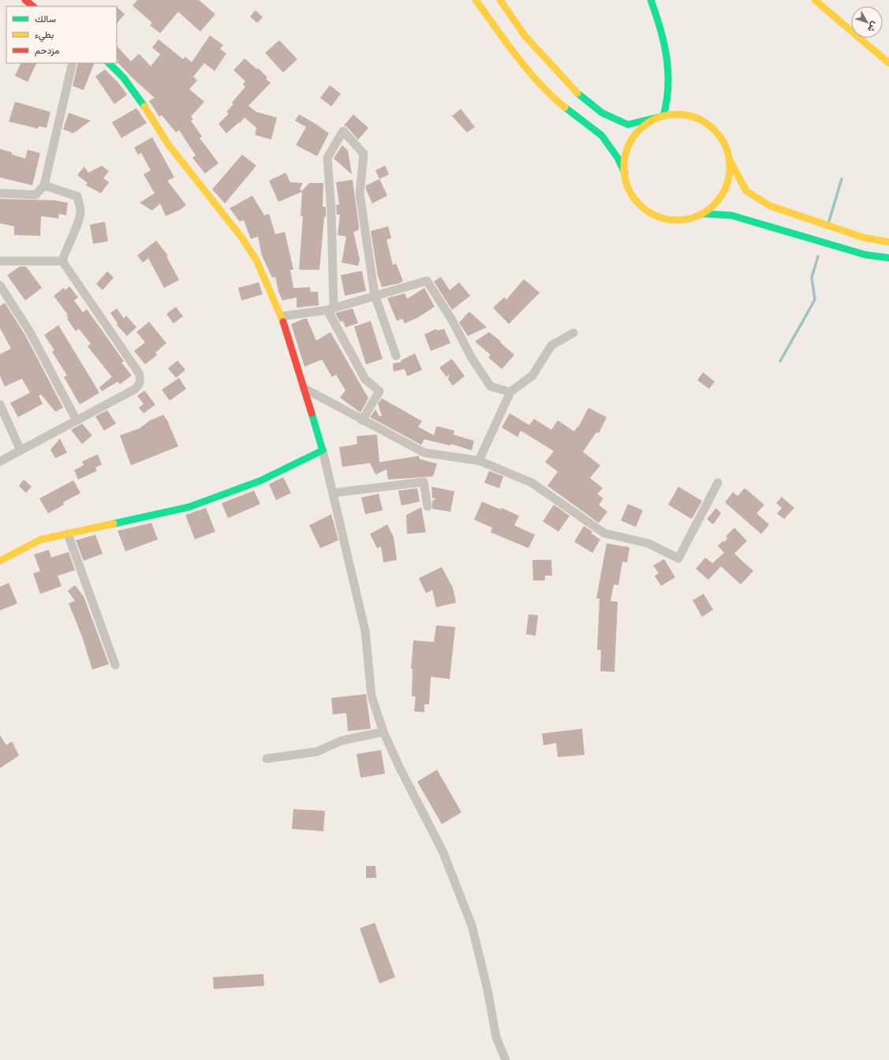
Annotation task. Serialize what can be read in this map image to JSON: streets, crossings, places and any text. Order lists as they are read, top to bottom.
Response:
{
  "legend": ["سالك", "بطيء", "مزدحم"],
  "north": "bottom right"
}
